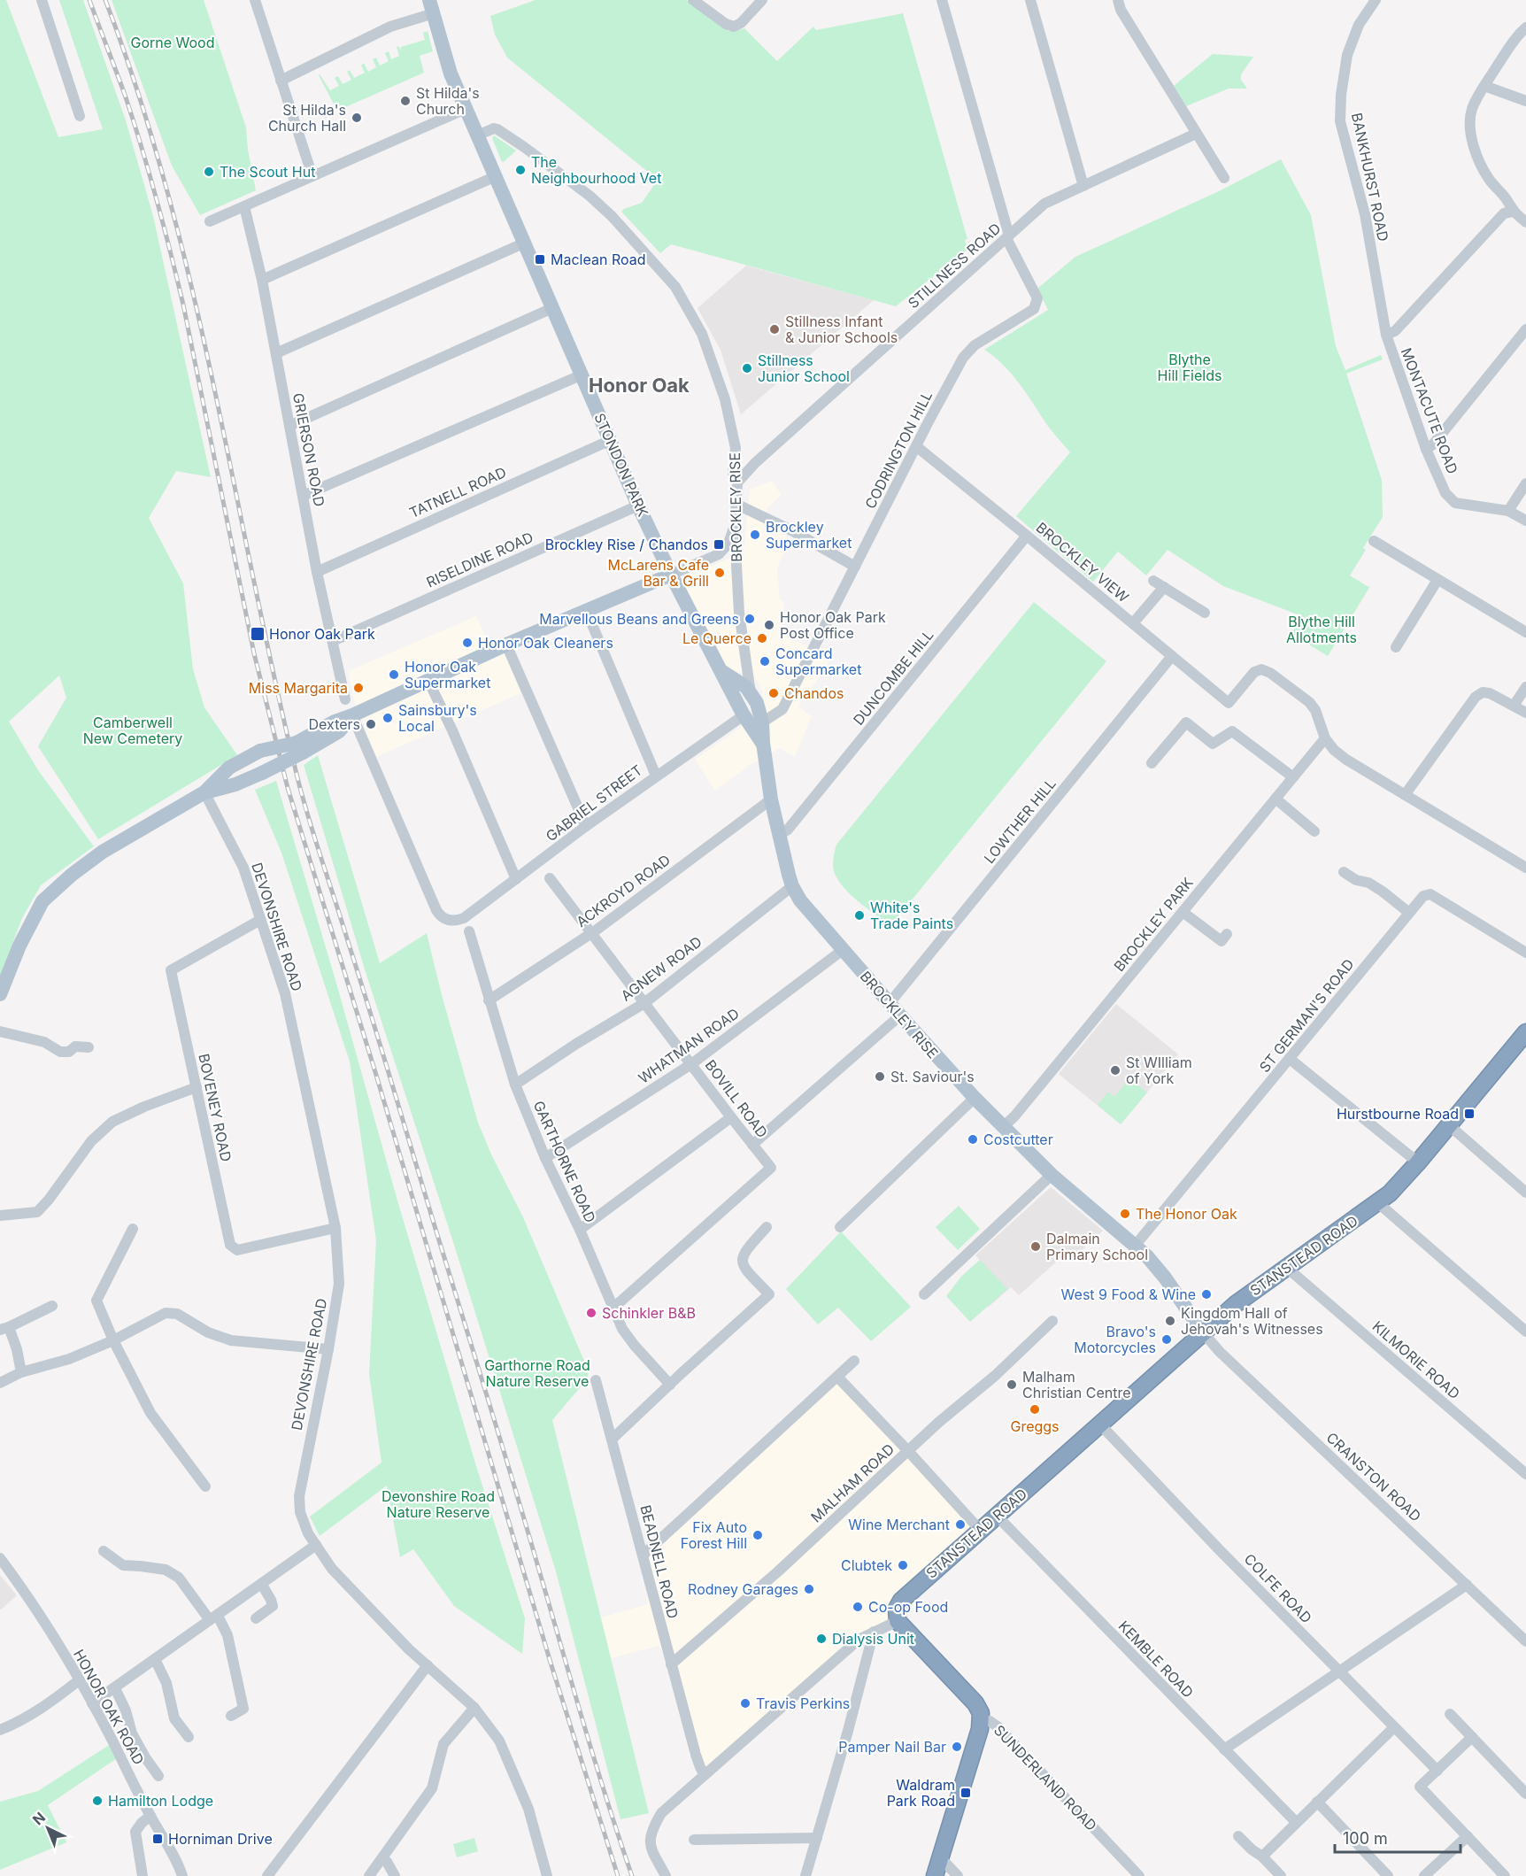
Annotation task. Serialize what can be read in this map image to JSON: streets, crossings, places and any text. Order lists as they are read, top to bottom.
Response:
{
  "streets": {
    "highway": ["STANSTEAD ROAD", "SUNDERLAND ROAD"],
    "main road": ["STONDON PARK", "BROCKLEY RISE"],
    "street": [
      "BANKHURST ROAD",
      "STILLNESS ROAD",
      "MONTACUTE ROAD",
      "GRIERSON ROAD",
      "CODRINGTON HILL",
      "TATNELL ROAD",
      "RISELDINE ROAD",
      "BROCKLEY VIEW",
      "DUNCOMBE HILL",
      "GABRIEL STREET",
      "LOWTHER HILL",
      "ACKROYD ROAD",
      "BROCKLEY PARK",
      "DEVONSHIRE ROAD",
      "AGNEW ROAD",
      "ST GERMAN'S ROAD",
      "WHATMAN ROAD",
      "BOVILL ROAD",
      "BOVENEY ROAD",
      "GARTHORNE ROAD",
      "KILMORIE ROAD",
      "CRANSTON ROAD",
      "MALHAM ROAD",
      "BEADNELL ROAD",
      "COLFE ROAD",
      "KEMBLE ROAD",
      "HONOR OAK ROAD"
    ]
  },
  "crossings": [
    ["BANKHURST ROAD", "MONTACUTE ROAD"],
    ["STILLNESS ROAD", "CODRINGTON HILL"],
    ["STILLNESS ROAD", "BROCKLEY RISE"],
    ["GRIERSON ROAD", "TATNELL ROAD"],
    ["GRIERSON ROAD", "RISELDINE ROAD"],
    ["CODRINGTON HILL", "BROCKLEY VIEW"],
    ["STONDON PARK", "TATNELL ROAD"],
    ["STONDON PARK", "BROCKLEY RISE"],
    ["STONDON PARK", "RISELDINE ROAD"],
    ["STONDON PARK", "GABRIEL STREET"],
    ["BROCKLEY RISE", "DUNCOMBE HILL"],
    ["BROCKLEY RISE", "GABRIEL STREET"],
    ["BROCKLEY RISE", "LOWTHER HILL"],
    ["BROCKLEY RISE", "ACKROYD ROAD"],
    ["BROCKLEY RISE", "BROCKLEY PARK"],
    ["BROCKLEY RISE", "AGNEW ROAD"],
    ["BROCKLEY RISE", "ST GERMAN'S ROAD"],
    ["BROCKLEY RISE", "WHATMAN ROAD"],
    ["BROCKLEY RISE", "STANSTEAD ROAD"],
    ["BROCKLEY RISE", "CRANSTON ROAD"],
    ["BROCKLEY VIEW", "DUNCOMBE HILL"],
    ["BROCKLEY VIEW", "LOWTHER HILL"],
    ["BROCKLEY VIEW", "BROCKLEY PARK"],
    ["ACKROYD ROAD", "BOVILL ROAD"],
    ["ACKROYD ROAD", "GARTHORNE ROAD"],
    ["DEVONSHIRE ROAD", "BOVENEY ROAD"],
    ["AGNEW ROAD", "BOVILL ROAD"],
    ["AGNEW ROAD", "GARTHORNE ROAD"],
    ["WHATMAN ROAD", "BOVILL ROAD"],
    ["WHATMAN ROAD", "GARTHORNE ROAD"],
    ["BOVILL ROAD", "GARTHORNE ROAD"],
    ["STANSTEAD ROAD", "KILMORIE ROAD"],
    ["STANSTEAD ROAD", "CRANSTON ROAD"],
    ["STANSTEAD ROAD", "BEADNELL ROAD"],
    ["STANSTEAD ROAD", "COLFE ROAD"],
    ["STANSTEAD ROAD", "KEMBLE ROAD"],
    ["STANSTEAD ROAD", "SUNDERLAND ROAD"],
    ["MALHAM ROAD", "BEADNELL ROAD"]
  ],
  "districts": ["Honor Oak"],
  "parks": [
    "Gorne Wood",
    "Blythe Hill Fields",
    "Blythe Hill Allotments",
    "Camberwell New Cemetery",
    "Garthorne Road Nature Reserve",
    "Devonshire Road Nature Reserve"
  ],
  "places": {
    "other": [
      "St Hilda's Church",
      "St Hilda's Church Hall",
      "The Neighbourhood Vet",
      "The Scout Hut",
      "Stillness Infant & Junior Schools",
      "Stillness Junior School",
      "Brockley Supermarket",
      "McLarens Cafe Bar & Grill",
      "Marvellous Beans and Greens",
      "Honor Oak Park Post Office",
      "Le Querce",
      "Honor Oak Cleaners",
      "Concard Supermarket",
      "Honor Oak Supermarket",
      "Miss Margarita",
      "Chandos",
      "Sainsbury's Local",
      "Dexters",
      "White's Trade Paints",
      "St WIlliam of York",
      "St. Saviour's",
      "Costcutter",
      "The Honor Oak",
      "Dalmain Primary School",
      "West 9 Food & Wine",
      "Schinkler B&B",
      "Kingdom Hall of Jehovah's Witnesses",
      "Bravo's Motorcycles",
      "Malham Christian Centre",
      "Greggs",
      "Wine Merchant",
      "Fix Auto Forest Hill",
      "Clubtek",
      "Rodney Garages",
      "Co-op Food",
      "Dialysis Unit",
      "Travis Perkins",
      "Pamper Nail Bar",
      "Hamilton Lodge"
    ],
    "transit": [
      "Maclean Road",
      "Brockley Rise / Chandos",
      "Honor Oak Park",
      "Hurstbourne Road",
      "Waldram Park Road",
      "Horniman Drive"
    ]
  },
  "scale_bar": "100 m",
  "north": "top left"
}
